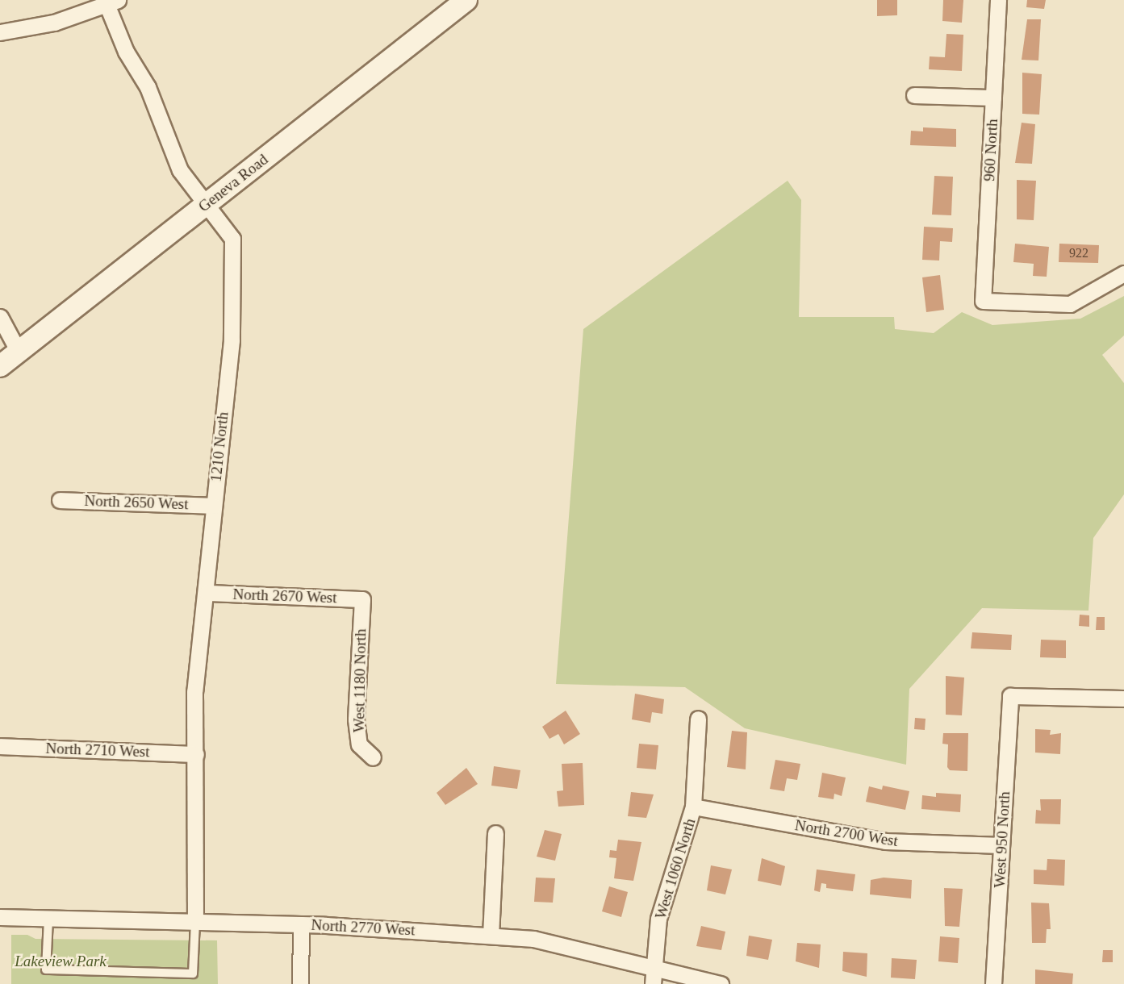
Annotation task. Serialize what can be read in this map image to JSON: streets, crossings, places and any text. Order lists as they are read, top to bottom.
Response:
{
  "streets": {
    "main road": ["Geneva Road"],
    "street": [
      "960 North",
      "1210 North",
      "North 2650 West",
      "North 2670 West",
      "West 1180 North",
      "North 2710 West",
      "North 2700 West",
      "West 950 North",
      "West 1060 North",
      "North 2770 West"
    ]
  },
  "crossings": [
    ["Geneva Road", "1210 North"],
    ["1210 North", "North 2650 West"],
    ["1210 North", "North 2670 West"],
    ["1210 North", "North 2710 West"],
    ["1210 North", "North 2770 West"],
    ["North 2670 West", "West 1180 North"],
    ["North 2700 West", "West 950 North"],
    ["North 2700 West", "West 1060 North"],
    ["West 1060 North", "North 2770 West"]
  ],
  "parks": ["Lakeview Park"],
  "house_numbers": ["922"]
}
